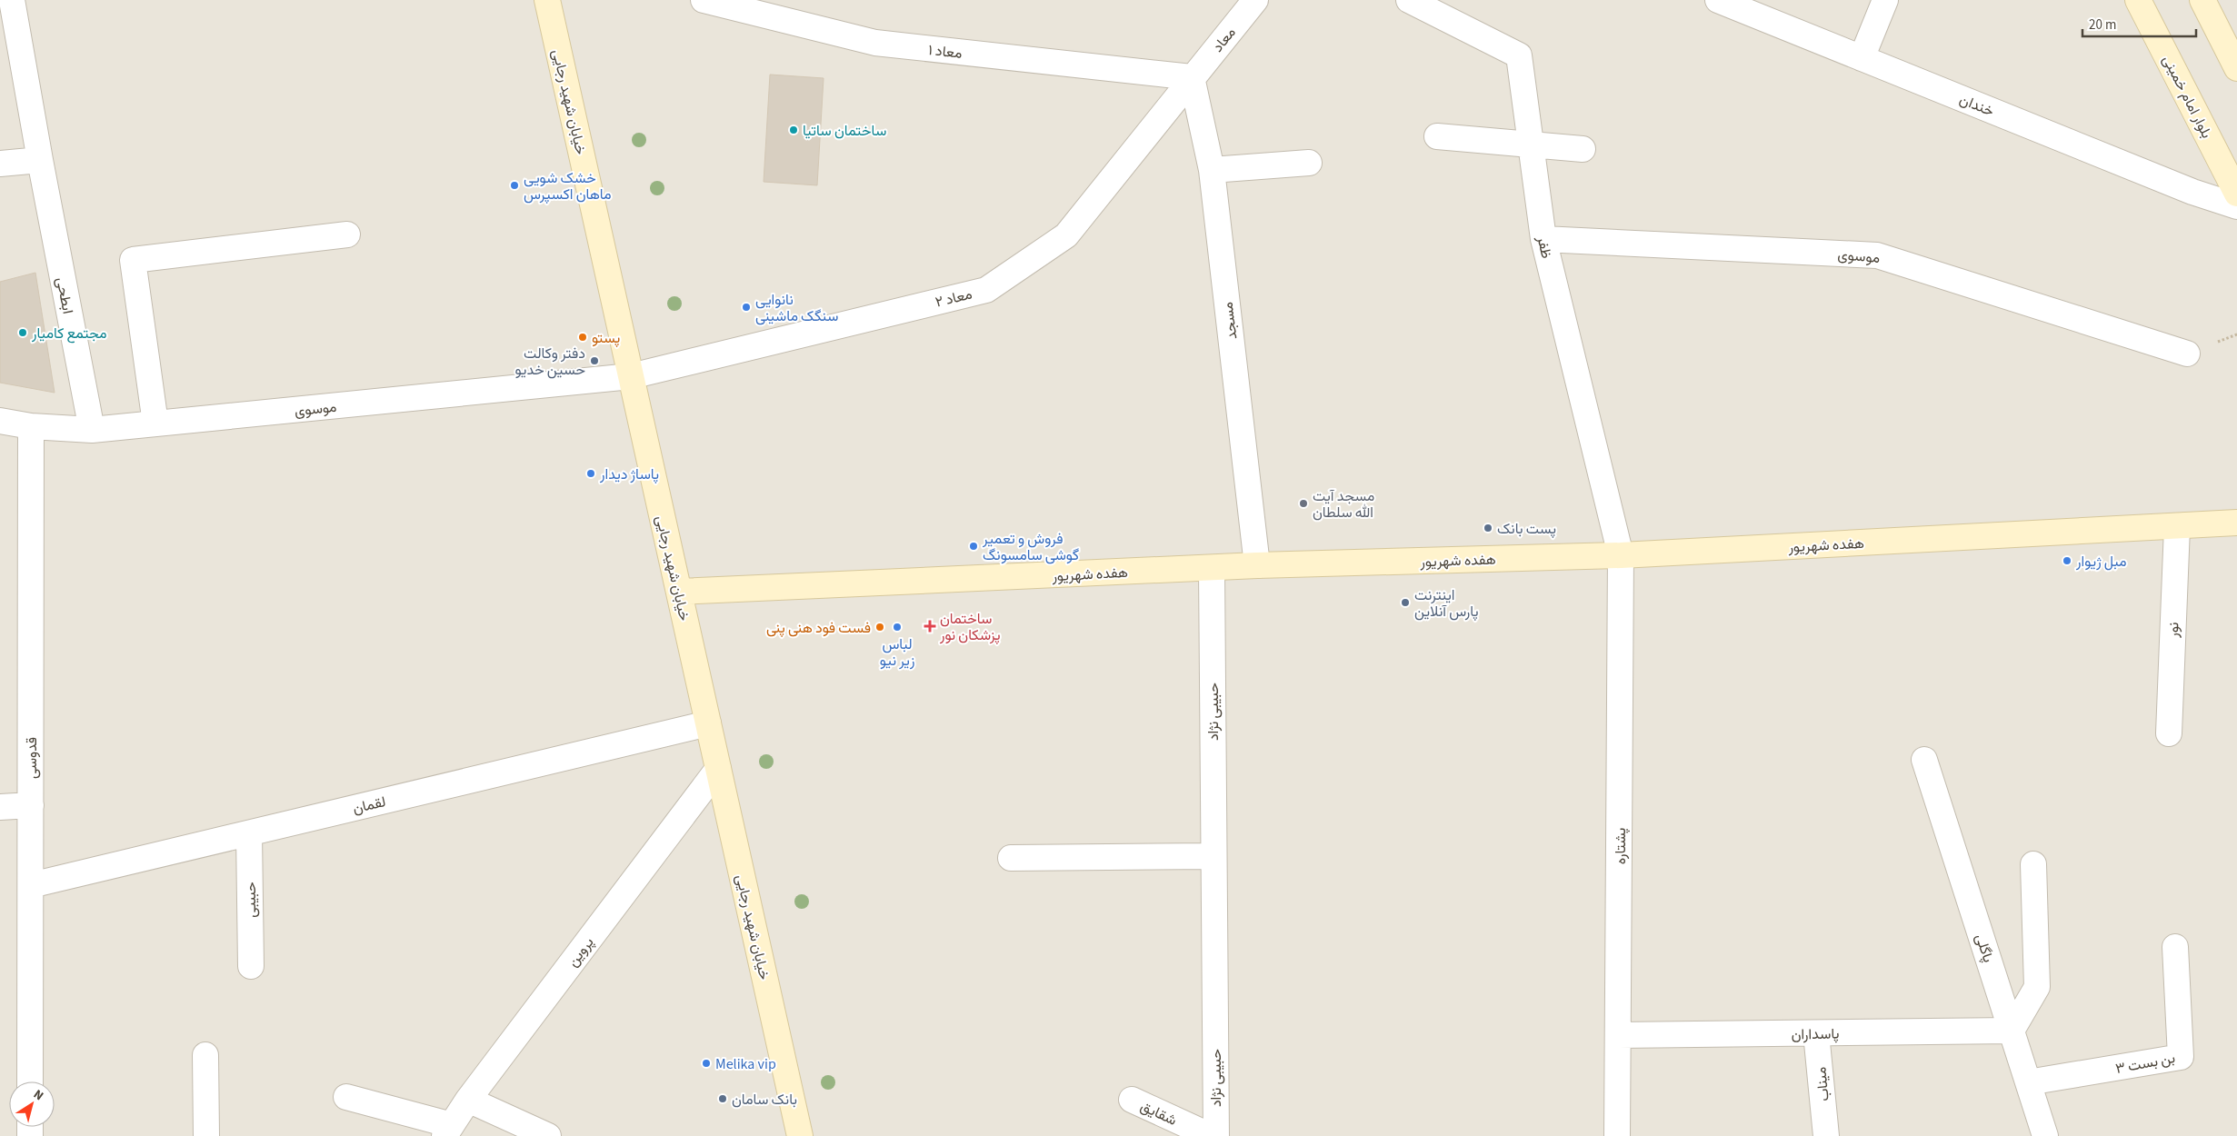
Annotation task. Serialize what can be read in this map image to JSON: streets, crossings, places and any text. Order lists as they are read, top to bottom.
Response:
{
  "streets": {
    "street": [
      "معاد",
      "معاد ۱",
      "بلوار امام خمینی",
      "خیابان شهید رجایی",
      "خندان",
      "ظفر",
      "موسوی",
      "ابطحی",
      "معاد ۲",
      "مسجد",
      "هفده شهریور",
      "نور",
      "حبیبی نژاد",
      "قدوسی",
      "لقمان",
      "پشتاره",
      "حبیبی",
      "پاگلی",
      "پروین",
      "پاسداران",
      "بن بست ۳",
      "میناب",
      "شقایق"
    ]
  },
  "crossings": [
    ["معاد", "معاد ۱"],
    ["معاد", "معاد ۲"],
    ["معاد", "مسجد"],
    ["معاد ۱", "معاد ۲"],
    ["معاد ۱", "مسجد"],
    ["خیابان شهید رجایی", "موسوی"],
    ["خیابان شهید رجایی", "معاد ۲"],
    ["خیابان شهید رجایی", "هفده شهریور"],
    ["خیابان شهید رجایی", "لقمان"],
    ["خیابان شهید رجایی", "پروین"],
    ["ظفر", "موسوی"],
    ["ظفر", "هفده شهریور"],
    ["ظفر", "پشتاره"],
    ["موسوی", "ابطحی"],
    ["موسوی", "معاد ۲"],
    ["موسوی", "قدوسی"],
    ["معاد ۲", "مسجد"],
    ["مسجد", "هفده شهریور"],
    ["هفده شهریور", "نور"],
    ["هفده شهریور", "حبیبی نژاد"],
    ["هفده شهریور", "پشتاره"],
    ["قدوسی", "لقمان"],
    ["لقمان", "حبیبی"],
    ["پشتاره", "پاسداران"],
    ["پاگلی", "پاسداران"],
    ["پاگلی", "بن بست ۳"],
    ["پاسداران", "میناب"]
  ],
  "places": {
    "other": [
      "ساختمان ساتیا",
      "خشک شویی ماهان اکسپرس",
      "نانوایی سنگک ماشینی",
      "مجتمع کامیار",
      "پستو",
      "دفتر وکالت حسین خدیو",
      "پاساژ دیدار",
      "مسجد آیت الله سلطان",
      "پست بانک",
      "فروش و تعمیر گوشی سامسونگ",
      "مبل ژیوار",
      "اینترنت پارس آنلاین",
      "فست فود هنی پنی",
      "لباس زیر نیو",
      "Melika vip",
      "بانک سامان"
    ],
    "health": ["ساختمان پزشکان نور"]
  },
  "scale_bar": "20 m",
  "north": "top right"
}
